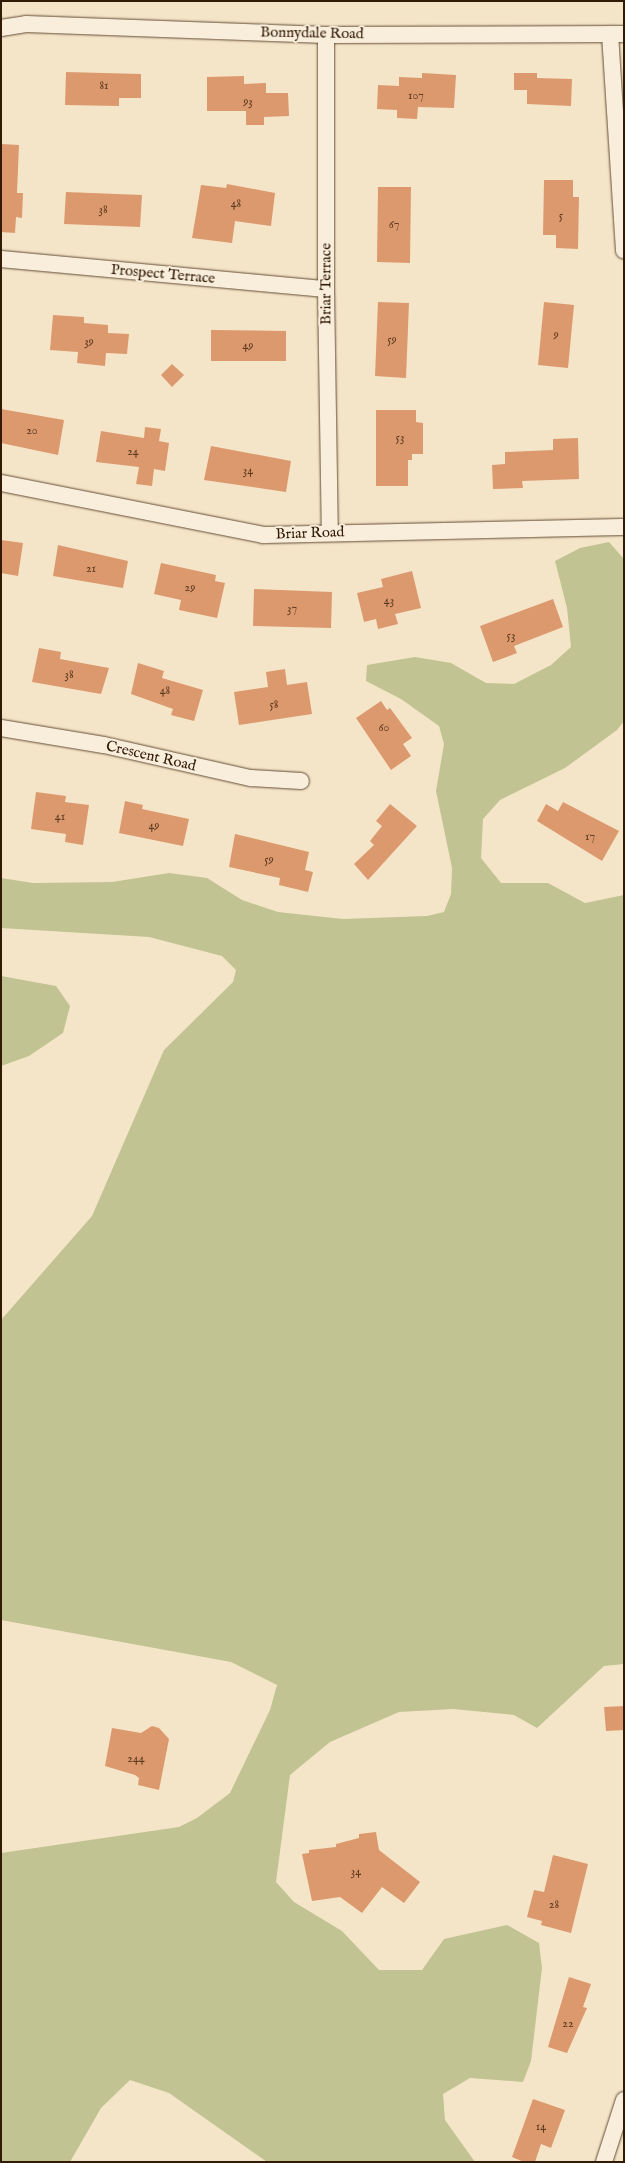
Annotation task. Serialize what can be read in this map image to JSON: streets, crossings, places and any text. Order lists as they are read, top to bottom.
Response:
{
  "streets": {
    "street": [
      "Bonnydale Road",
      "Prospect Terrace",
      "Briar Terrace",
      "Briar Road",
      "Crescent Road"
    ]
  },
  "crossings": [
    ["Bonnydale Road", "Briar Terrace"],
    ["Prospect Terrace", "Briar Terrace"],
    ["Briar Terrace", "Briar Road"]
  ],
  "house_numbers": [
    "81",
    "107",
    "93",
    "48",
    "38",
    "5",
    "67",
    "9",
    "59",
    "39",
    "49",
    "20",
    "53",
    "24",
    "34",
    "21",
    "29",
    "43",
    "37",
    "53",
    "38",
    "48",
    "58",
    "60",
    "41",
    "49",
    "17",
    "59",
    "244",
    "34",
    "28",
    "22",
    "14"
  ]
}
